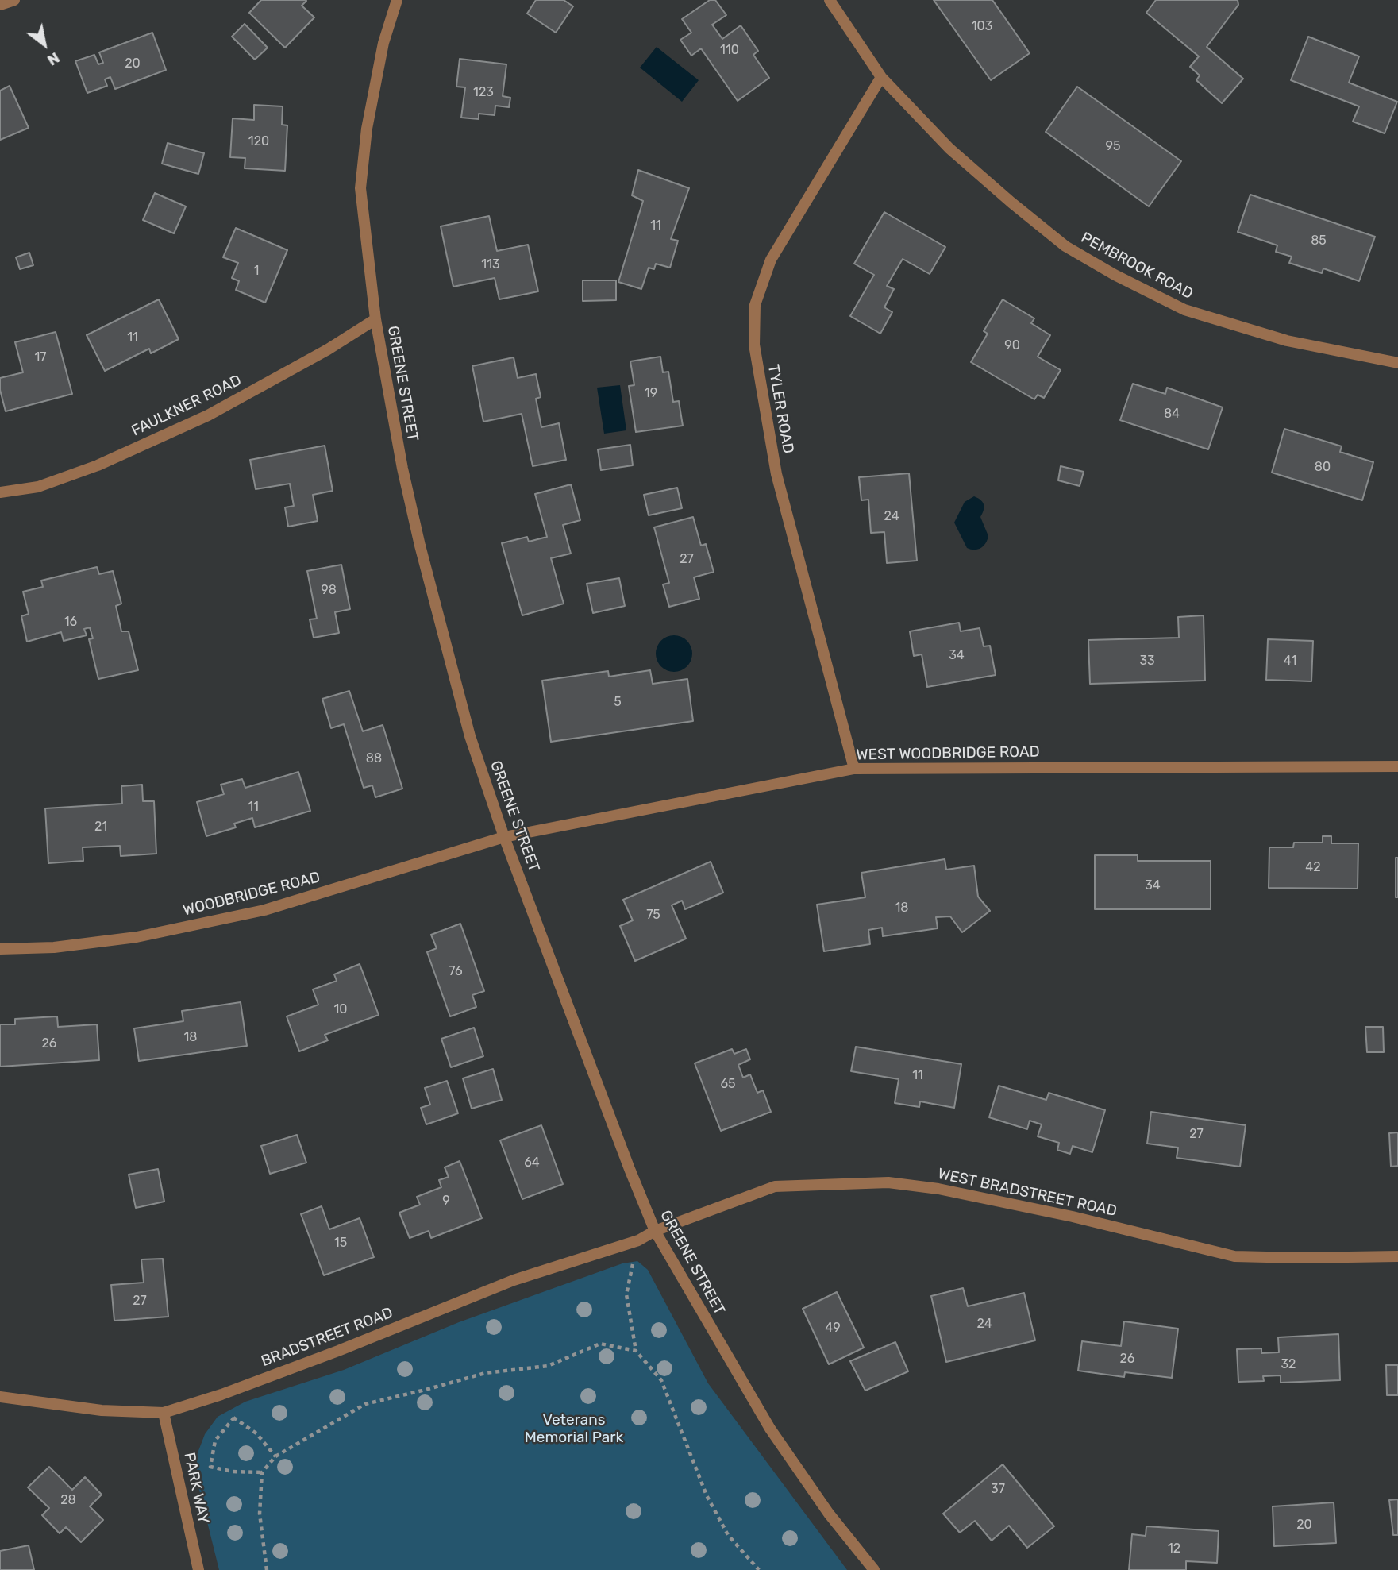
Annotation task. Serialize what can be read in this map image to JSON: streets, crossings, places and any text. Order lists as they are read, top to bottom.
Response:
{
  "streets": {
    "street": [
      "PEMBROOK ROAD",
      "GREENE STREET",
      "FAULKNER ROAD",
      "TYLER ROAD",
      "WEST WOODBRIDGE ROAD",
      "WOODBRIDGE ROAD",
      "WEST BRADSTREET ROAD",
      "BRADSTREET ROAD",
      "PARK WAY"
    ]
  },
  "crossings": [
    ["PEMBROOK ROAD", "TYLER ROAD"],
    ["GREENE STREET", "FAULKNER ROAD"],
    ["GREENE STREET", "WEST WOODBRIDGE ROAD"],
    ["GREENE STREET", "WOODBRIDGE ROAD"],
    ["GREENE STREET", "WEST BRADSTREET ROAD"],
    ["GREENE STREET", "BRADSTREET ROAD"],
    ["TYLER ROAD", "WEST WOODBRIDGE ROAD"],
    ["WEST WOODBRIDGE ROAD", "WOODBRIDGE ROAD"],
    ["WEST BRADSTREET ROAD", "BRADSTREET ROAD"],
    ["BRADSTREET ROAD", "PARK WAY"]
  ],
  "parks": ["Veterans Memorial Park"],
  "house_numbers": [
    "103",
    "110",
    "20",
    "123",
    "120",
    "95",
    "11",
    "85",
    "113",
    "1",
    "11",
    "90",
    "17",
    "19",
    "84",
    "80",
    "24",
    "27",
    "98",
    "16",
    "34",
    "33",
    "41",
    "5",
    "88",
    "11",
    "21",
    "42",
    "34",
    "18",
    "75",
    "76",
    "10",
    "18",
    "26",
    "11",
    "65",
    "27",
    "64",
    "9",
    "15",
    "27",
    "24",
    "49",
    "26",
    "32",
    "37",
    "28",
    "20",
    "12"
  ],
  "north": "bottom right"
}
